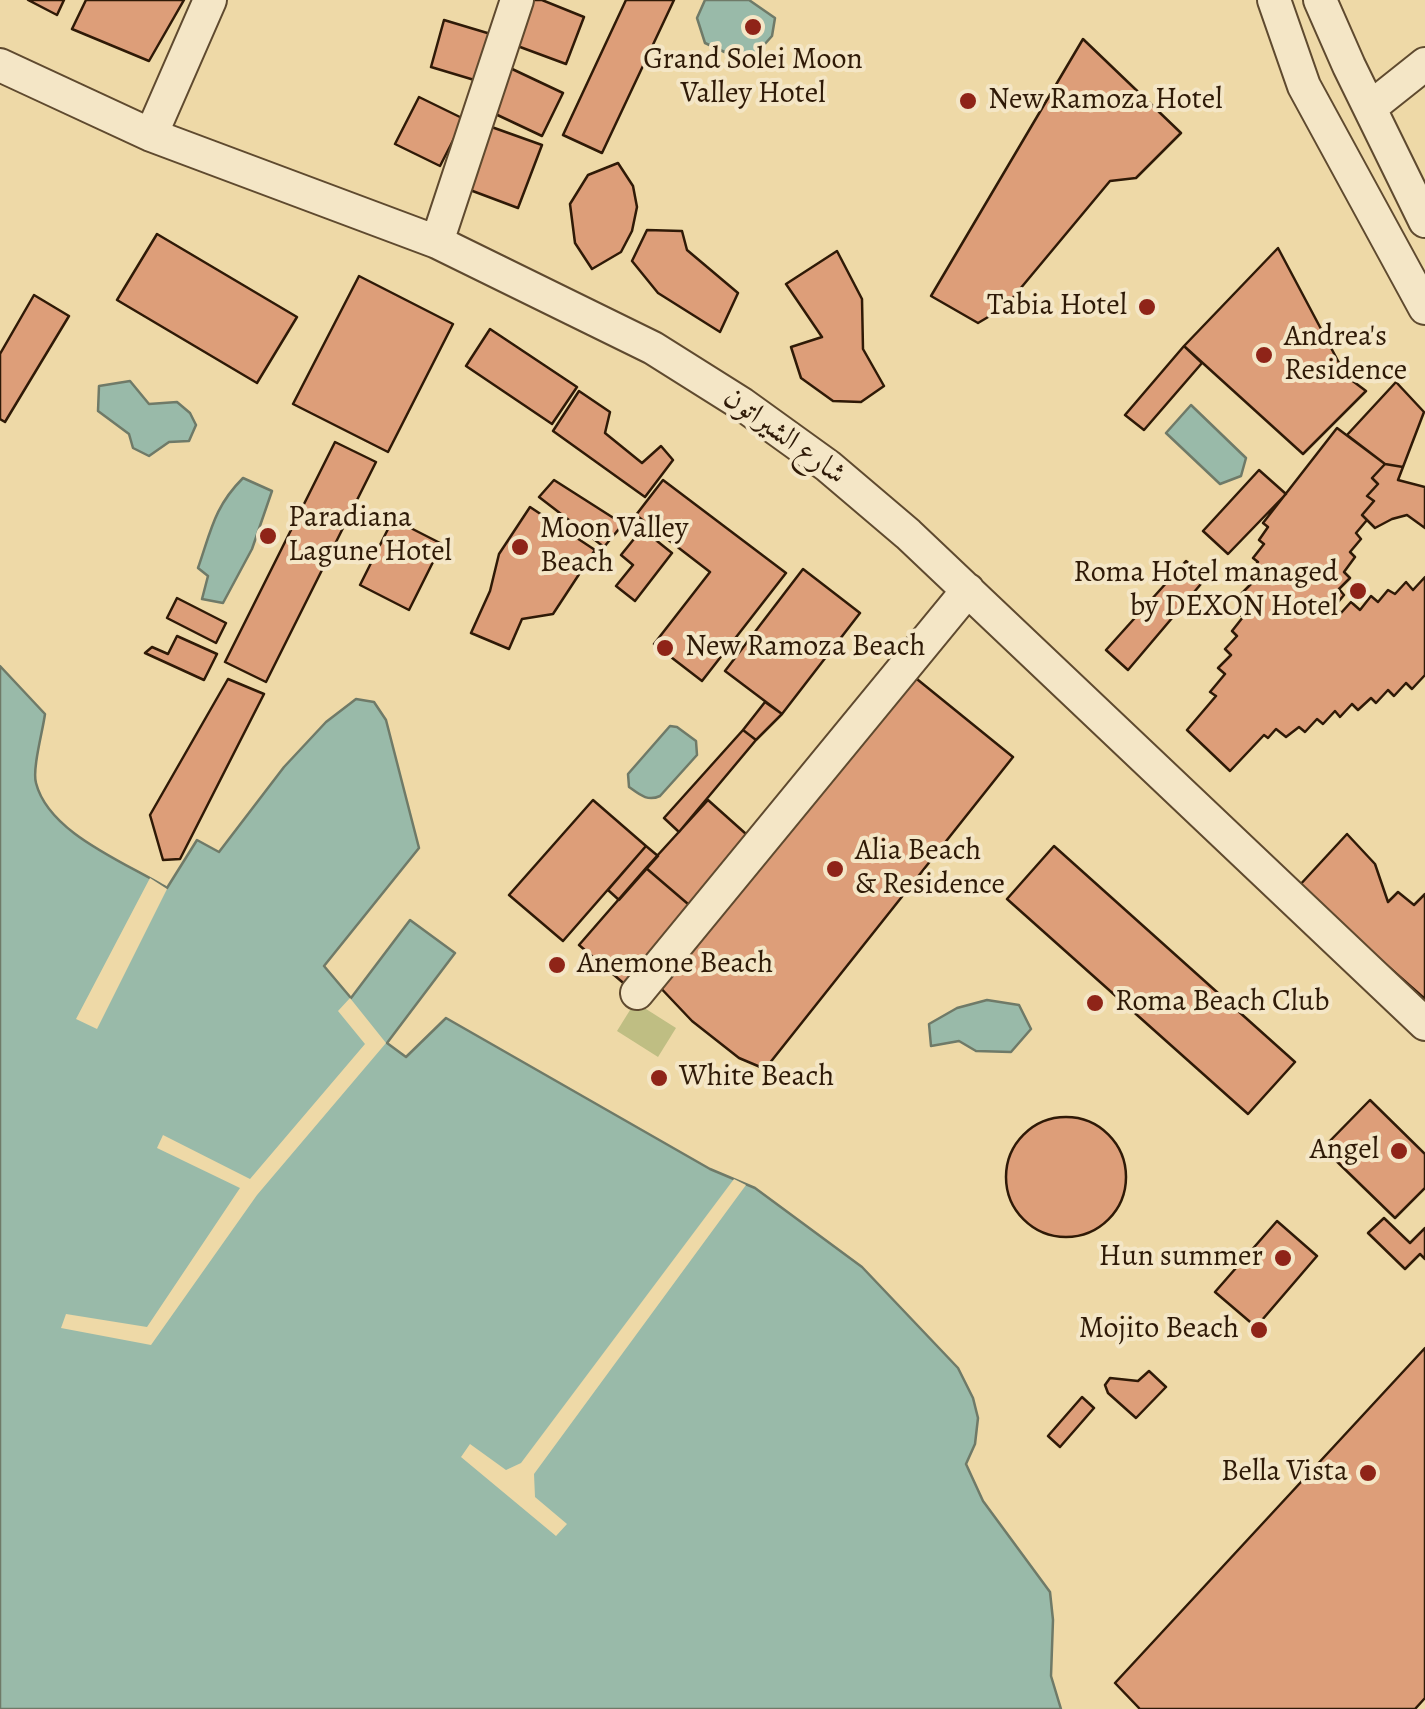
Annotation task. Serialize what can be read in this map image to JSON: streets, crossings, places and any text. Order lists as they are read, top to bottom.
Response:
{
  "streets": {
    "street": ["شارع الشيراتون"]
  },
  "places": [
    "Grand Solei Moon Valley Hotel",
    "New Ramoza Hotel",
    "Tabia Hotel",
    "Andrea's Residence",
    "Paradiana Lagune Hotel",
    "Moon Valley Beach",
    "Roma Hotel managed by DEXON Hotel",
    "New Ramoza Beach",
    "Alia Beach & Residence",
    "Anemone Beach",
    "Roma Beach Club",
    "White Beach",
    "Angel",
    "Hun summer",
    "Mojito Beach",
    "Bella Vista"
  ]
}
